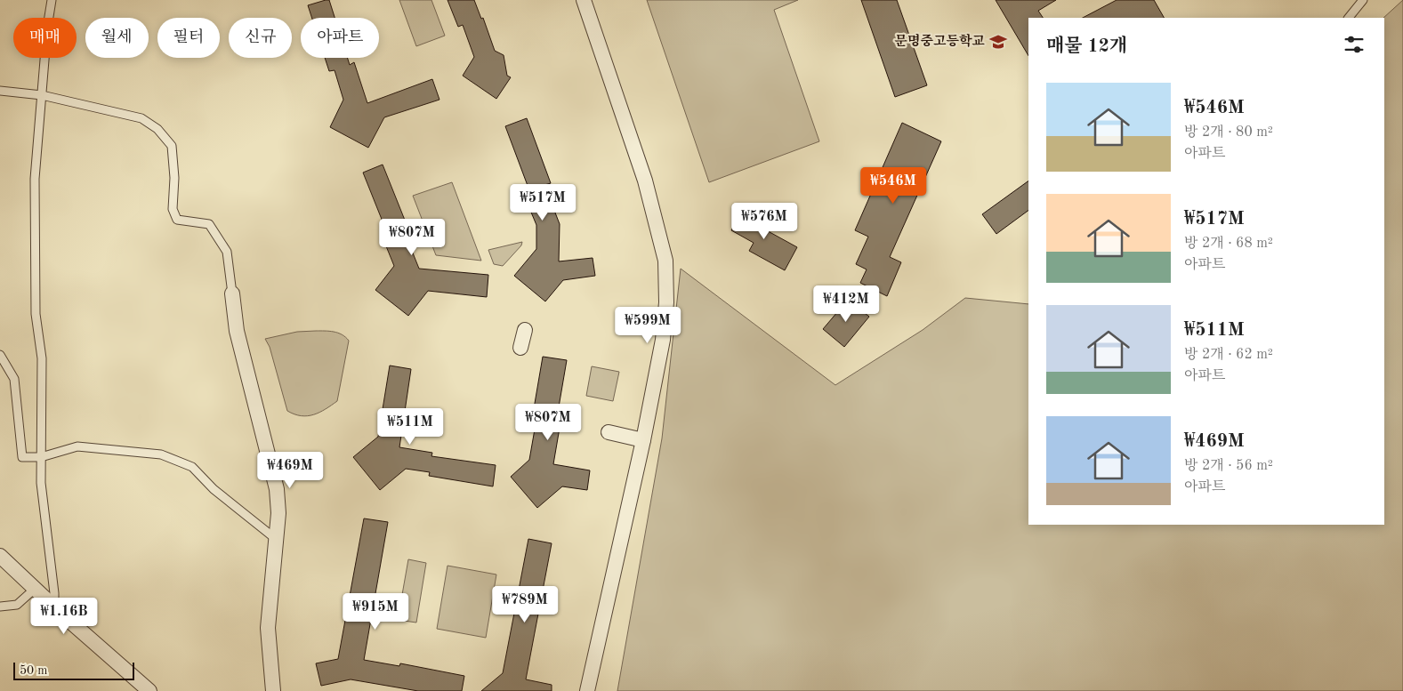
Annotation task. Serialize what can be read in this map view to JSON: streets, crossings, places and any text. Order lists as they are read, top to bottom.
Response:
{
  "places": {
    "school or university": ["문명중고등학교"]
  },
  "scale_bar": "50 m",
  "page": {
    "chip": [
      "매매",
      "월세",
      "필터",
      "신규",
      "아파트"
    ],
    "heading": "매물 12개",
    "list": [
      {
        "name": "₩546M",
        "note": "방 2개 · 80 m² · 아파트"
      },
      {
        "name": "₩517M",
        "note": "방 2개 · 68 m² · 아파트"
      },
      {
        "name": "₩511M",
        "note": "방 2개 · 62 m² · 아파트"
      },
      {
        "name": "₩469M",
        "note": "방 2개 · 56 m² · 아파트"
      }
    ],
    "price": [
      "₩546M",
      "₩517M",
      "₩576M",
      "₩807M",
      "₩412M",
      "₩599M",
      "₩807M",
      "₩511M",
      "₩469M",
      "₩789M",
      "₩915M",
      "₩1.16B"
    ],
    "scale": "50 m"
  }
}
